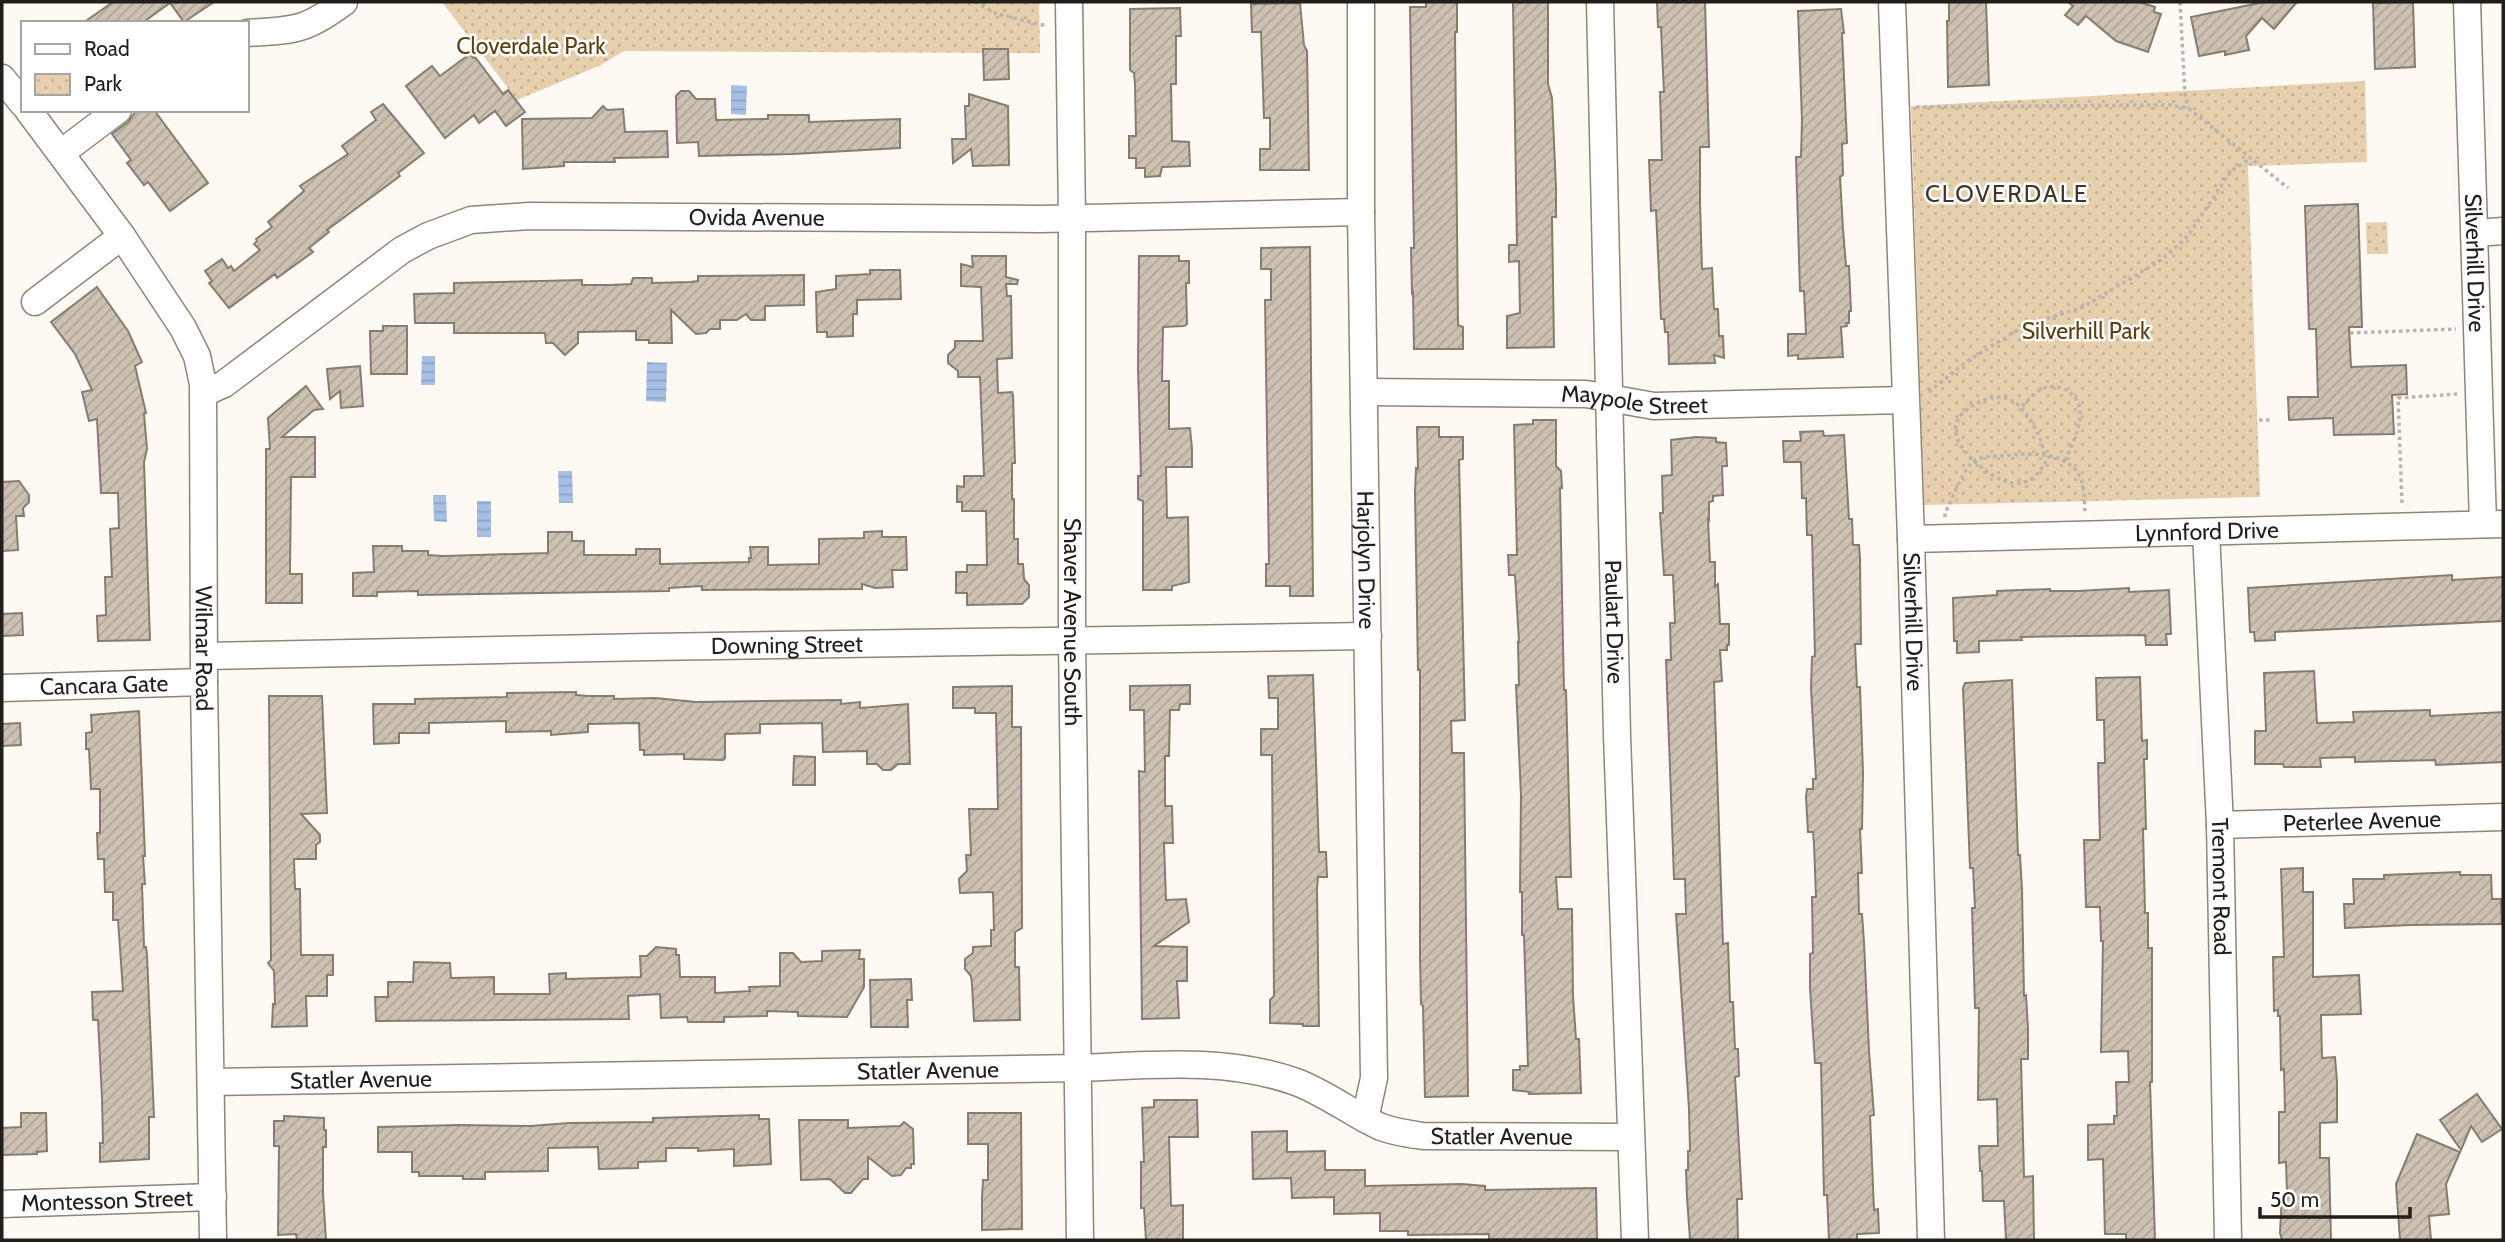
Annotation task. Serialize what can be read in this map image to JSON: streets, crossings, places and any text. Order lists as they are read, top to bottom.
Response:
{
  "streets": {
    "street": [
      "Ovida Avenue",
      "Silverhill Drive",
      "Maypole Street",
      "Lynnford Drive",
      "Harjolyn Drive",
      "Shaver Avenue South",
      "Paulart Drive",
      "Downing Street",
      "Wilmar Road",
      "Cancara Gate",
      "Peterlee Avenue",
      "Tremont Road",
      "Statler Avenue",
      "Montesson Street"
    ]
  },
  "crossings": [
    ["Ovida Avenue", "Harjolyn Drive"],
    ["Ovida Avenue", "Shaver Avenue South"],
    ["Ovida Avenue", "Wilmar Road"],
    ["Silverhill Drive", "Maypole Street"],
    ["Silverhill Drive", "Lynnford Drive"],
    ["Maypole Street", "Harjolyn Drive"],
    ["Maypole Street", "Paulart Drive"],
    ["Lynnford Drive", "Tremont Road"],
    ["Harjolyn Drive", "Downing Street"],
    ["Harjolyn Drive", "Statler Avenue"],
    ["Shaver Avenue South", "Downing Street"],
    ["Shaver Avenue South", "Statler Avenue"],
    ["Paulart Drive", "Statler Avenue"],
    ["Downing Street", "Wilmar Road"],
    ["Wilmar Road", "Cancara Gate"],
    ["Wilmar Road", "Statler Avenue"],
    ["Wilmar Road", "Montesson Street"],
    ["Peterlee Avenue", "Tremont Road"]
  ],
  "districts": ["CLOVERDALE"],
  "parks": ["Cloverdale Park", "Silverhill Park"],
  "legend": ["Road", "Park"],
  "scale_bar": "50 m"
}
